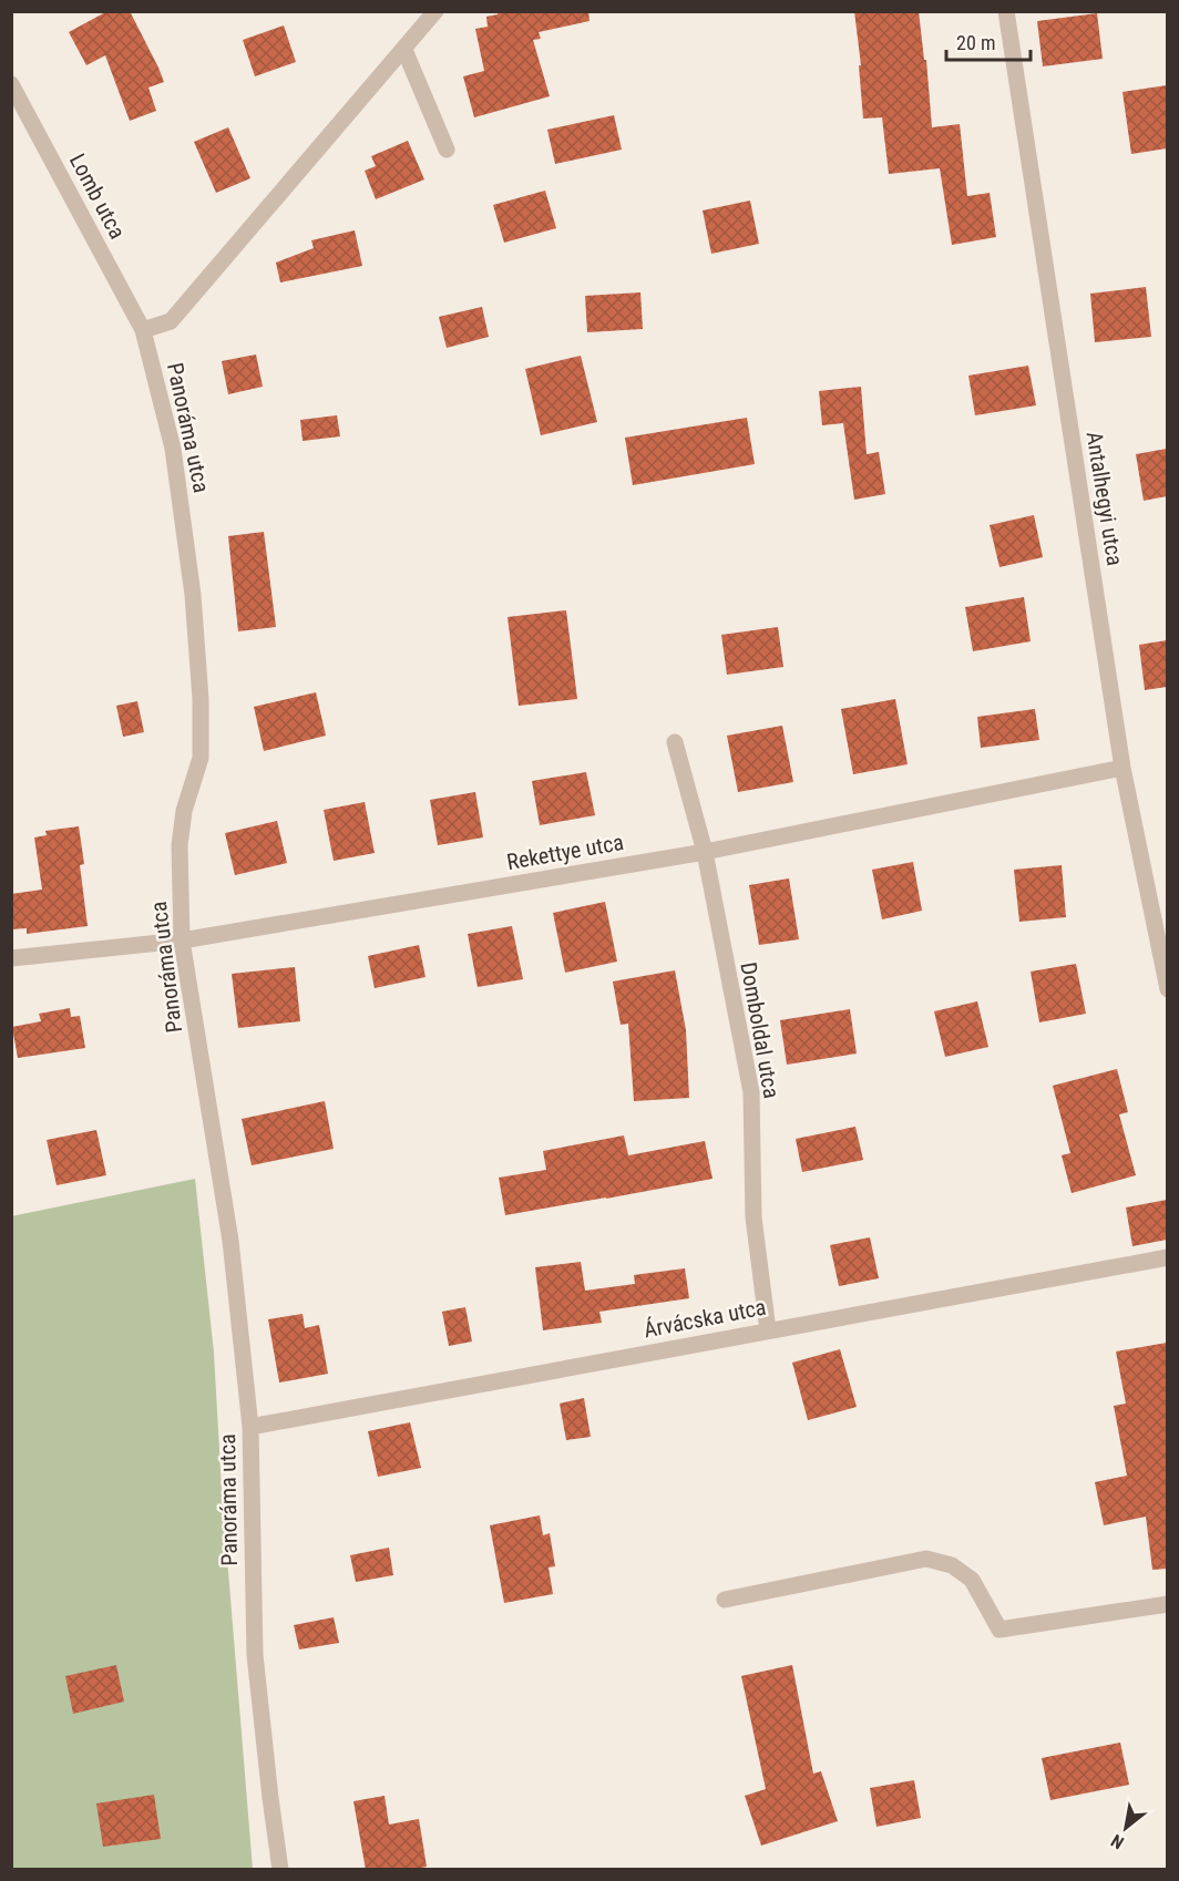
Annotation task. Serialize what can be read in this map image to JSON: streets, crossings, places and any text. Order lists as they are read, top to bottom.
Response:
{
  "streets": {
    "street": [
      "Lomb utca",
      "Panoráma utca",
      "Antalhegyi utca",
      "Rekettye utca",
      "Domboldal utca",
      "Árvácska utca"
    ]
  },
  "crossings": [
    ["Lomb utca", "Panoráma utca"],
    ["Panoráma utca", "Rekettye utca"],
    ["Panoráma utca", "Árvácska utca"],
    ["Antalhegyi utca", "Rekettye utca"],
    ["Rekettye utca", "Domboldal utca"],
    ["Domboldal utca", "Árvácska utca"]
  ],
  "scale_bar": "20 m",
  "north": "bottom left"
}
